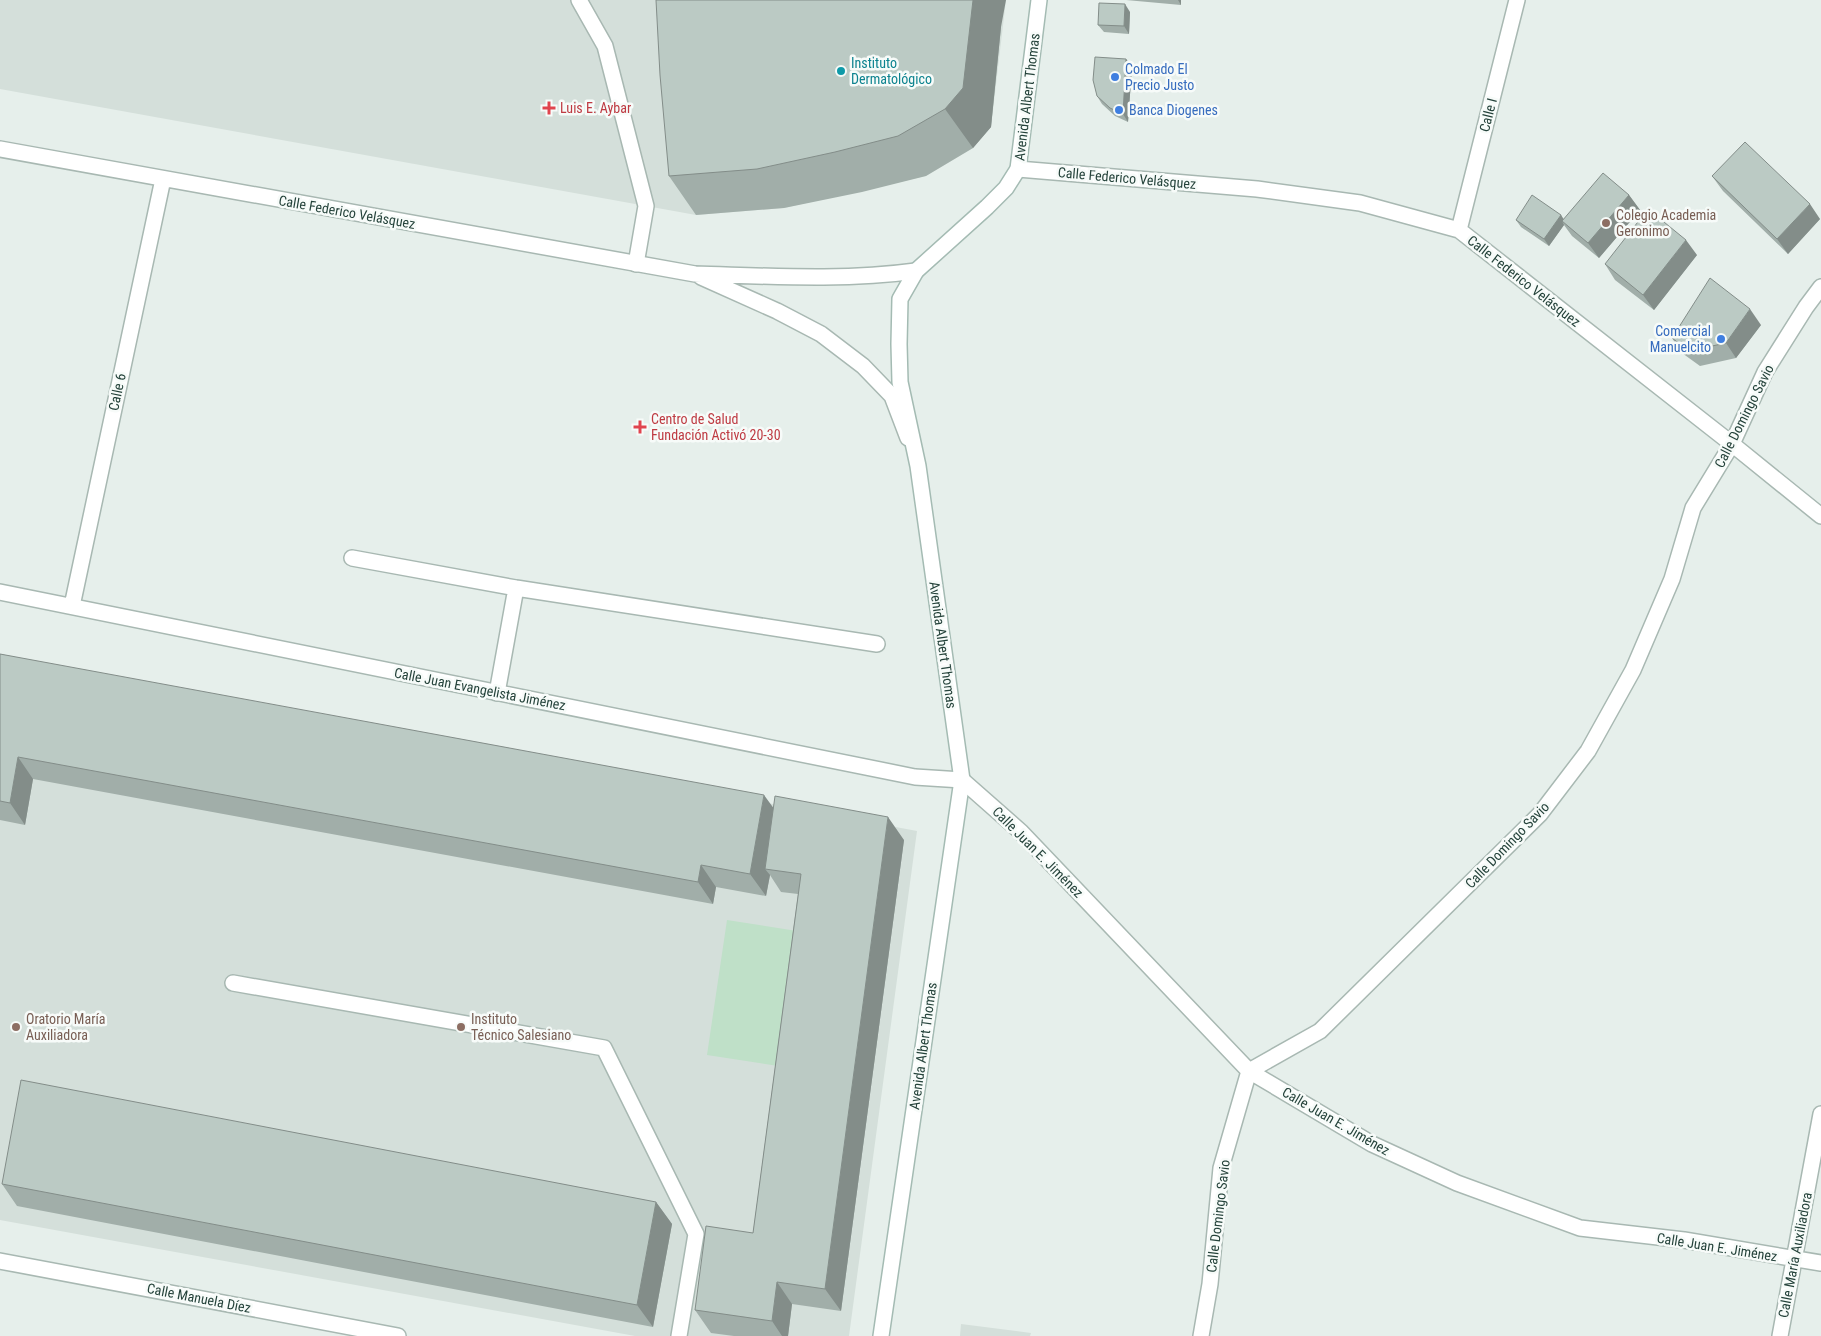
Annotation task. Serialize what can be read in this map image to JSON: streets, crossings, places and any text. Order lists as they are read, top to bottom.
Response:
{
  "streets": {
    "street": [
      "Avenida Albert Thomas",
      "Calle I",
      "Calle Federico Velásquez",
      "Calle 6",
      "Calle Domingo Savio",
      "Calle Juan Evangelista Jiménez",
      "Calle Juan E. Jiménez",
      "Calle María Auxiliadora",
      "Calle Manuela Díez"
    ]
  },
  "crossings": [
    ["Avenida Albert Thomas", "Calle Federico Velásquez"],
    ["Avenida Albert Thomas", "Calle Juan Evangelista Jiménez"],
    ["Avenida Albert Thomas", "Calle Juan E. Jiménez"],
    ["Calle I", "Calle Federico Velásquez"],
    ["Calle Federico Velásquez", "Calle 6"],
    ["Calle Federico Velásquez", "Calle Domingo Savio"],
    ["Calle 6", "Calle Juan Evangelista Jiménez"],
    ["Calle Domingo Savio", "Calle Juan E. Jiménez"],
    ["Calle Juan Evangelista Jiménez", "Calle Juan E. Jiménez"],
    ["Calle Juan E. Jiménez", "Calle María Auxiliadora"]
  ],
  "places": {
    "other": [
      "Instituto Dermatológico",
      "Colmado El Precio Justo",
      "Banca Diogenes",
      "Colegio Academia Geronimo",
      "Comercial Manuelcito",
      "Oratorio María Auxiliadora",
      "Instituto Técnico Salesiano"
    ],
    "health": ["Luis E. Aybar", "Centro de Salud Fundación Activó 20-30"]
  }
}
